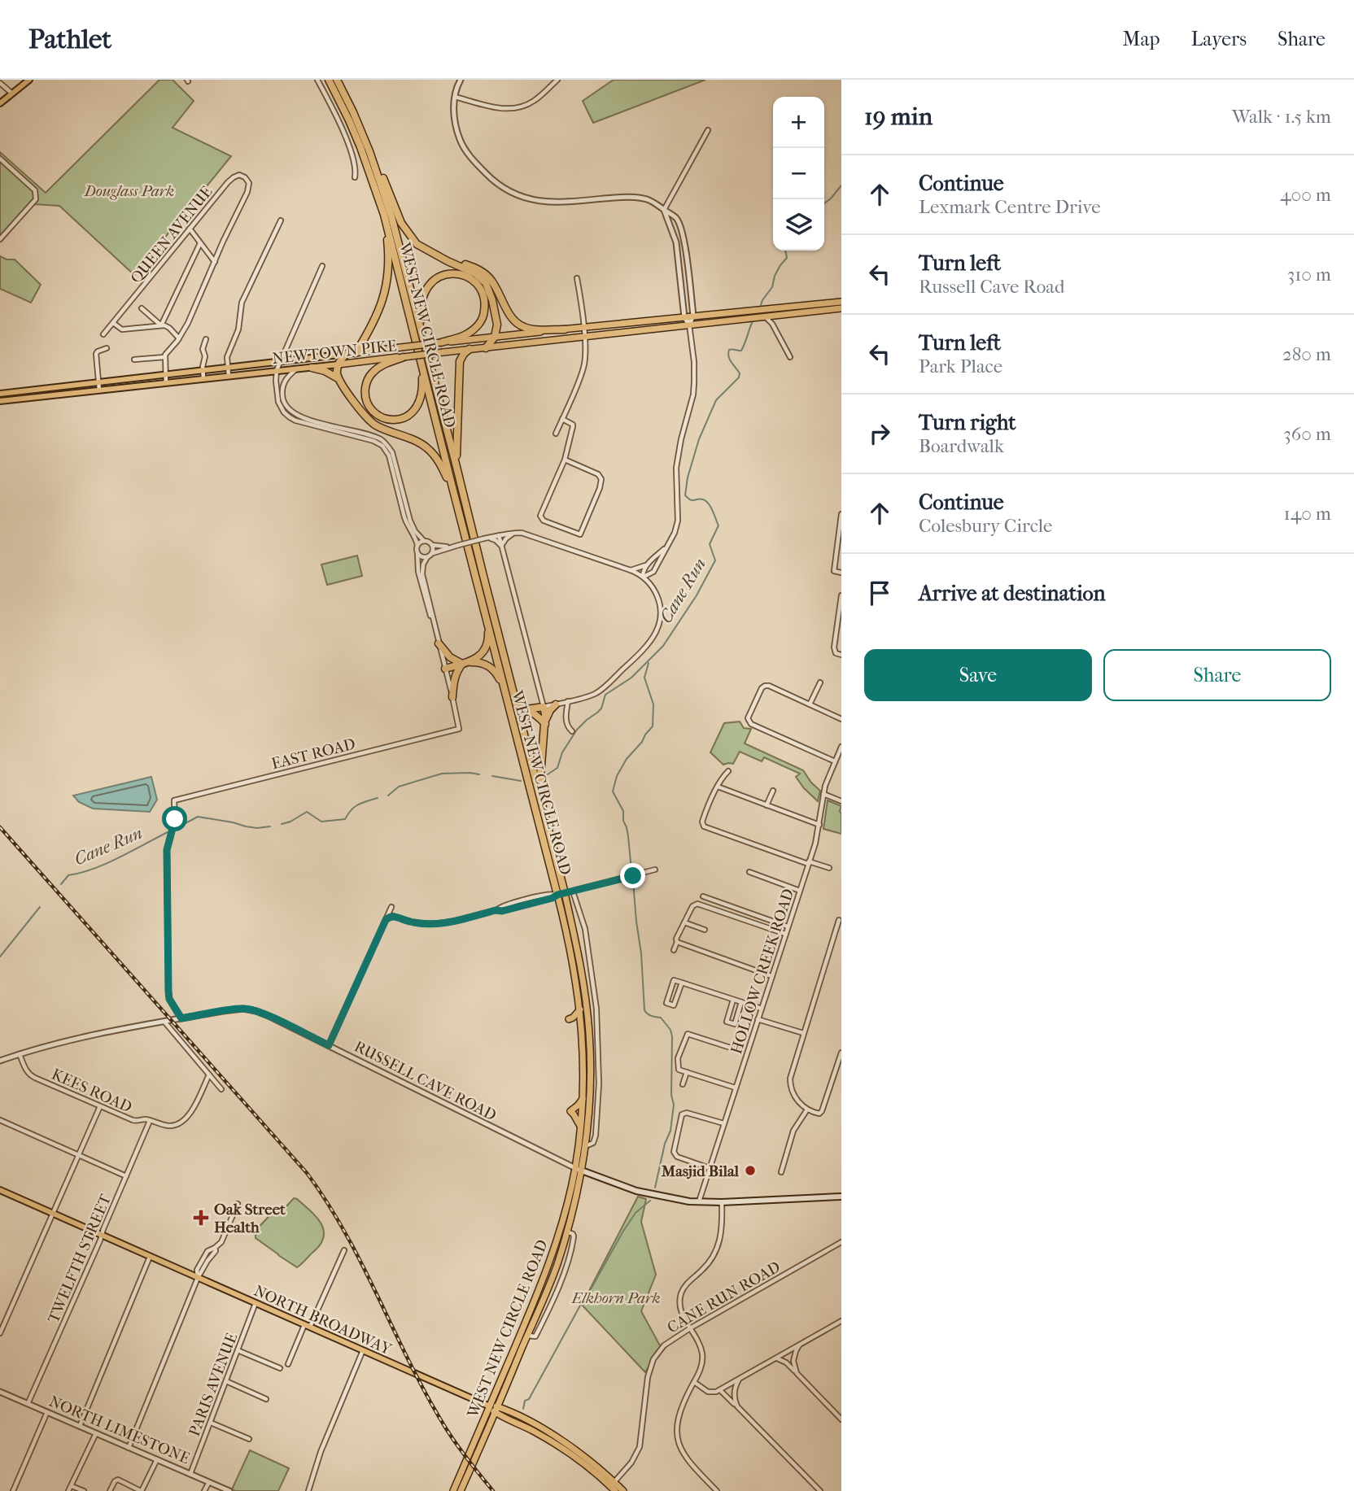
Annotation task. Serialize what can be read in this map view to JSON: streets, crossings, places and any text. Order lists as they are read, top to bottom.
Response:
{
  "streets": {
    "highway": ["WEST NEW CIRCLE ROAD", "NEWTOWN PIKE"],
    "main road": ["RUSSELL CAVE ROAD", "NORTH BROADWAY"],
    "street": [
      "QUEEN AVENUE",
      "EAST ROAD",
      "HOLLOW CREEK ROAD",
      "KEES ROAD",
      "TWELFTH STREET",
      "CANE RUN ROAD",
      "PARIS AVENUE",
      "NORTH LIMESTONE"
    ]
  },
  "crossings": [
    ["WEST NEW CIRCLE ROAD", "RUSSELL CAVE ROAD"],
    ["WEST NEW CIRCLE ROAD", "NORTH BROADWAY"],
    ["EAST ROAD", "RUSSELL CAVE ROAD"],
    ["HOLLOW CREEK ROAD", "RUSSELL CAVE ROAD"],
    ["RUSSELL CAVE ROAD", "KEES ROAD"],
    ["KEES ROAD", "TWELFTH STREET"],
    ["TWELFTH STREET", "NORTH BROADWAY"],
    ["TWELFTH STREET", "NORTH LIMESTONE"],
    ["NORTH BROADWAY", "PARIS AVENUE"],
    ["PARIS AVENUE", "NORTH LIMESTONE"]
  ],
  "water": ["Cane Run"],
  "parks": ["Douglass Park", "Elkhorn Park"],
  "places": {
    "other": ["Masjid Bilal"],
    "health": ["Oak Street Health"]
  },
  "page": {
    "header": "Pathlet",
    "nav": ["Map", "Layers", "Share"],
    "heading": ["19 min", "Walk · 1.5 km"],
    "map_buttons": ["+", "−"],
    "list": [
      ["Continue", "Lexmark Centre Drive", "400 m"],
      ["Turn left", "Russell Cave Road", "310 m"],
      ["Turn left", "Park Place", "280 m"],
      ["Turn right", "Boardwalk", "360 m"],
      ["Continue", "Colesbury Circle", "140 m"],
      "Arrive at destination"
    ],
    "buttons": ["Save", "Share"]
  }
}
